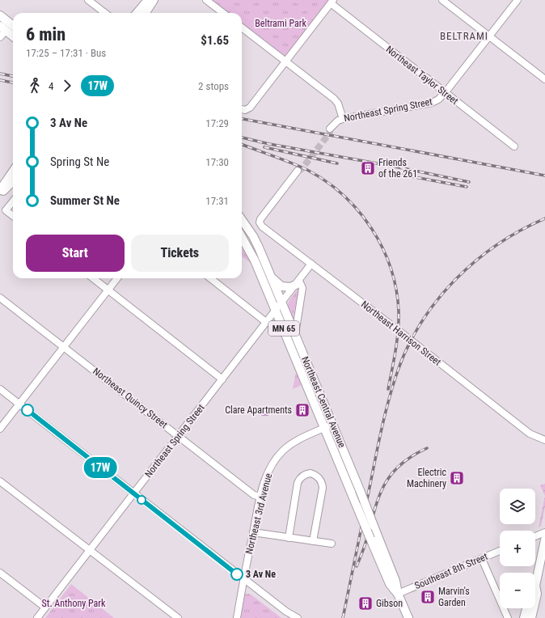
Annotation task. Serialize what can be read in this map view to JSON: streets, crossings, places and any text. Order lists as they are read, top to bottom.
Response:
{
  "streets": {
    "main road": ["MN 65", "Northeast Central Avenue"],
    "street": [
      "Northeast Taylor Street",
      "Northeast Spring Street",
      "Northeast Harrison Street",
      "Northeast Quincy Street",
      "Northeast 3rd Avenue",
      "Southeast 8th Street"
    ]
  },
  "crossings": [
    ["Northeast Taylor Street", "Northeast Spring Street"],
    ["Northeast Spring Street", "Northeast Harrison Street"],
    ["Northeast Spring Street", "Northeast Quincy Street"],
    ["Northeast Spring Street", "Northeast Central Avenue"],
    ["Northeast Quincy Street", "Northeast 3rd Avenue"],
    ["Northeast Central Avenue", "Northeast 3rd Avenue"],
    ["Northeast Central Avenue", "Southeast 8th Street"]
  ],
  "districts": ["BELTRAMI"],
  "parks": ["Beltrami Park", "St. Anthony Park"],
  "places": {
    "building": [
      "Friends of the 261",
      "Clare Apartments",
      "Electric Machinery",
      "Marvin's Garden",
      "Gibson"
    ],
    "other": ["3 Av Ne"]
  },
  "lines": ["bus line 17W"],
  "page": {
    "on_map": "17W",
    "heading": ["6 min", "17:25 – 17:31 · Bus", "$1.65"],
    "legs": ["4", "17W", "2 stops"],
    "list": [
      {
        "name": "3 Av Ne",
        "value": "17:29"
      },
      {
        "name": "Spring St Ne",
        "value": "17:30"
      },
      {
        "name": "Summer St Ne",
        "value": "17:31"
      }
    ],
    "buttons": ["Start", "Tickets"],
    "map_buttons": ["+", "−"]
  }
}
